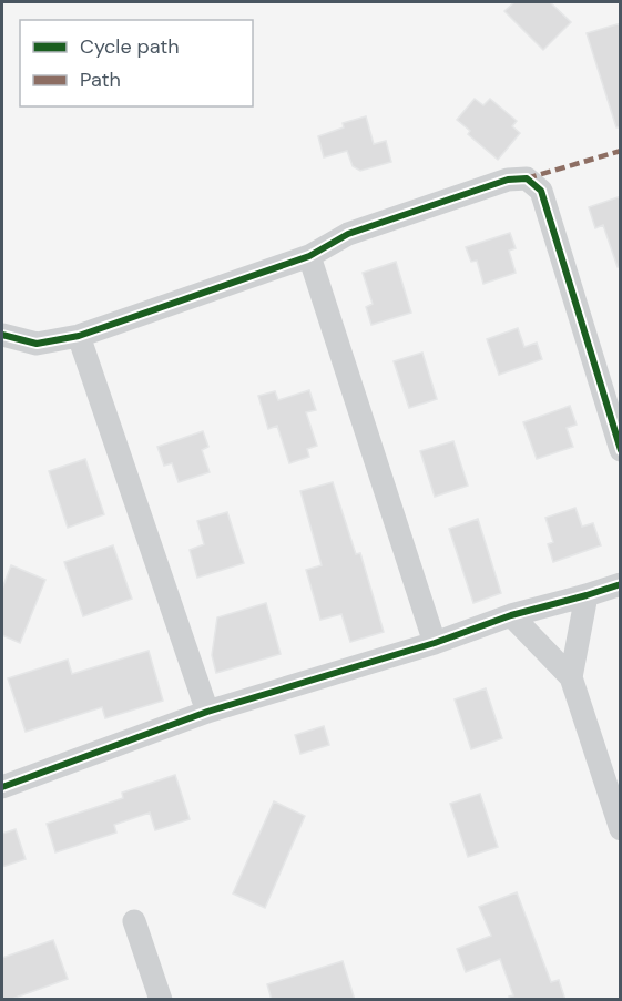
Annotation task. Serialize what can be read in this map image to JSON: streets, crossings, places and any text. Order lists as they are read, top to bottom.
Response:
{
  "legend": ["Cycle path", "Path"]
}
